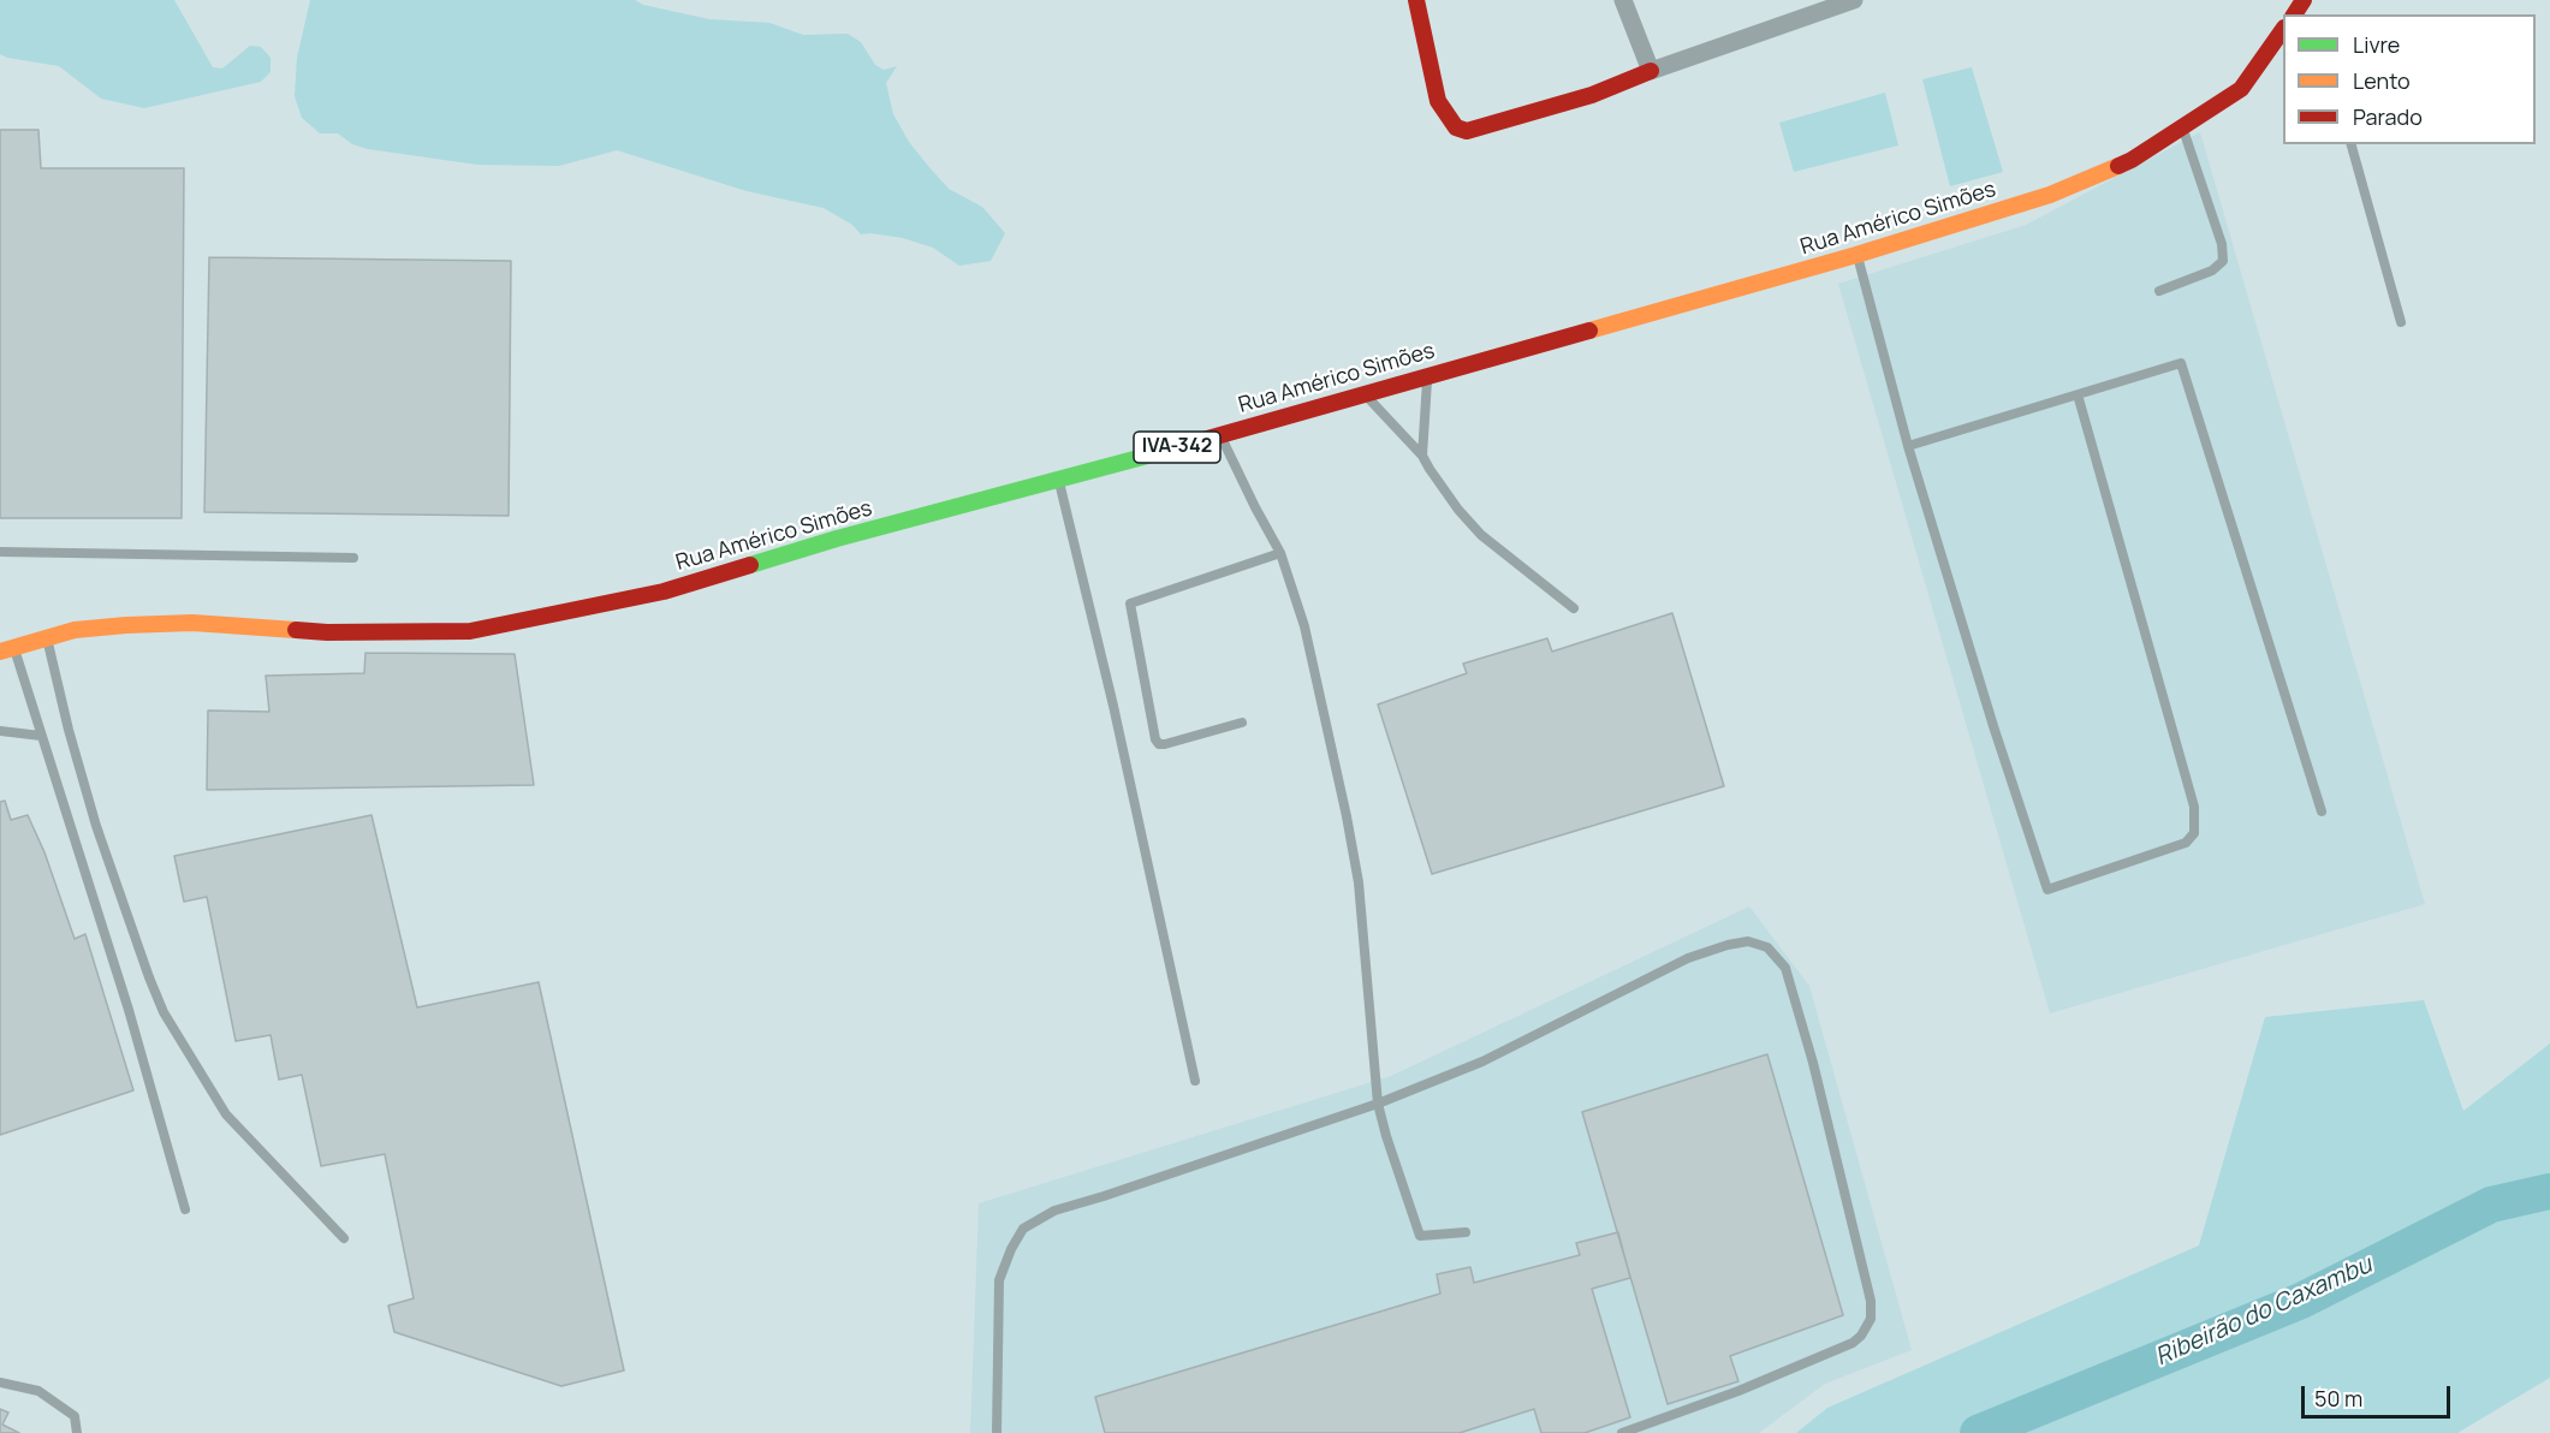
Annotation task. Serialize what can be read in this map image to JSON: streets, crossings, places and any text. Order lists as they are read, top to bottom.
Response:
{
  "streets": {
    "main road": ["Rua Américo Simões", "IVA-342"]
  },
  "water": ["Ribeirão do Caxambu"],
  "legend": ["Livre", "Lento", "Parado"],
  "scale_bar": "50 m"
}
